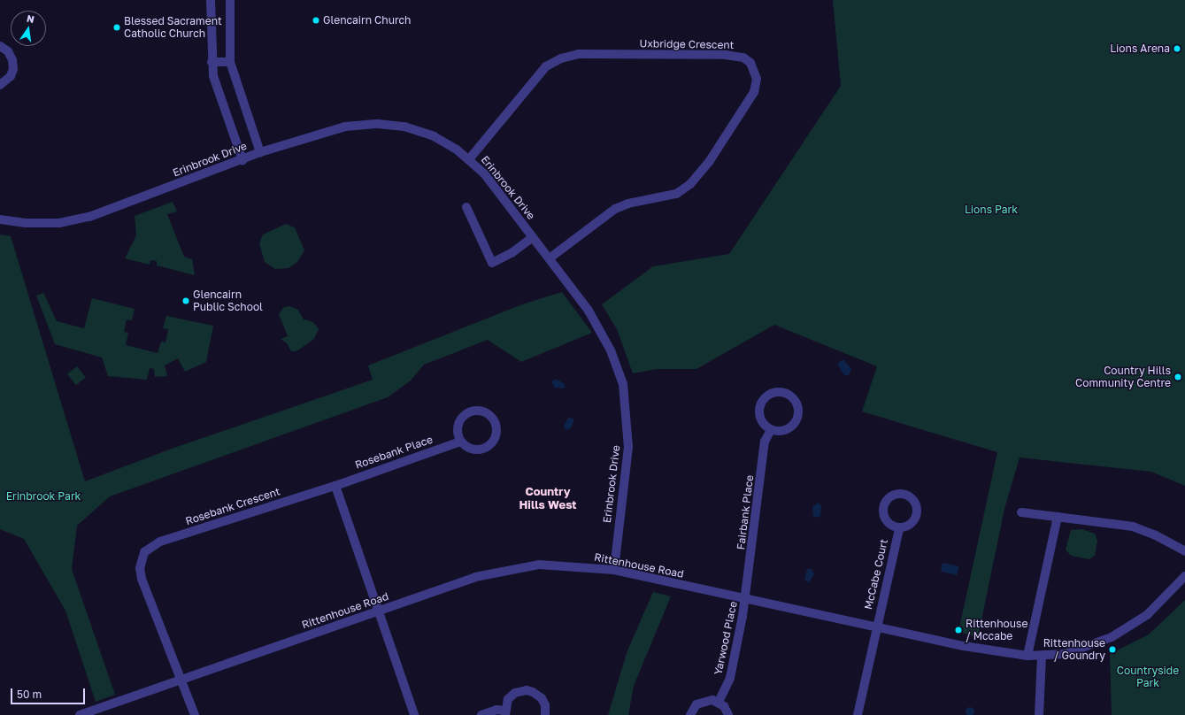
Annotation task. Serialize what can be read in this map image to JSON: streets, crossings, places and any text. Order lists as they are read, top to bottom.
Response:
{
  "streets": {
    "street": [
      "Uxbridge Crescent",
      "Erinbrook Drive",
      "Rosebank Place",
      "Rosebank Crescent",
      "Fairbank Place",
      "Rittenhouse Road",
      "McCabe Court",
      "Yarwood Place"
    ]
  },
  "crossings": [
    ["Uxbridge Crescent", "Erinbrook Drive"],
    ["Erinbrook Drive", "Rittenhouse Road"],
    ["Rosebank Place", "Rosebank Crescent"],
    ["Rosebank Crescent", "Rittenhouse Road"],
    ["Fairbank Place", "Rittenhouse Road"],
    ["Fairbank Place", "Yarwood Place"],
    ["Rittenhouse Road", "McCabe Court"],
    ["Rittenhouse Road", "Yarwood Place"]
  ],
  "districts": ["Country Hills West"],
  "parks": ["Lions Park", "Erinbrook Park", "Countryside Park"],
  "places": [
    "Glencairn Church",
    "Blessed Sacrament Catholic Church",
    "Lions Arena",
    "Glencairn Public School",
    "Country Hills Community Centre",
    "Rittenhouse / Mccabe",
    "Rittenhouse / Goundry"
  ],
  "scale_bar": "50 m",
  "north": "top"
}
